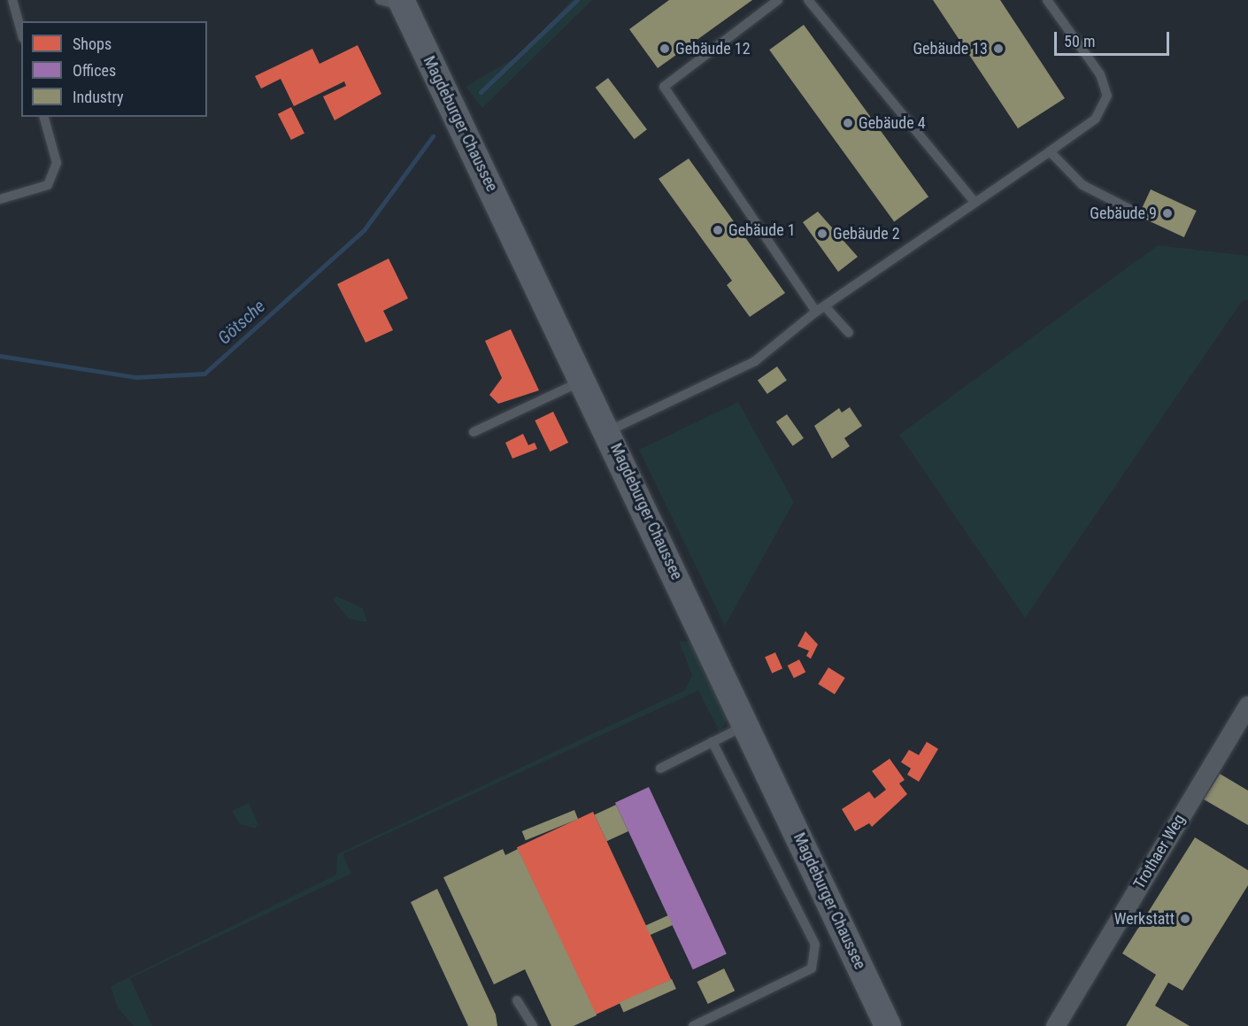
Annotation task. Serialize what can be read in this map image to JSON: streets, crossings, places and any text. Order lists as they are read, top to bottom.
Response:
{
  "streets": {
    "main road": ["Magdeburger Chaussee"],
    "street": ["Trothaer Weg"]
  },
  "water": ["Götsche"],
  "places": [
    "Gebäude 12",
    "Gebäude 13",
    "Gebäude 4",
    "Gebäude 9",
    "Gebäude 1",
    "Gebäude 2",
    "Werkstatt"
  ],
  "legend": ["Shops", "Offices", "Industry"],
  "scale_bar": "50 m"
}
